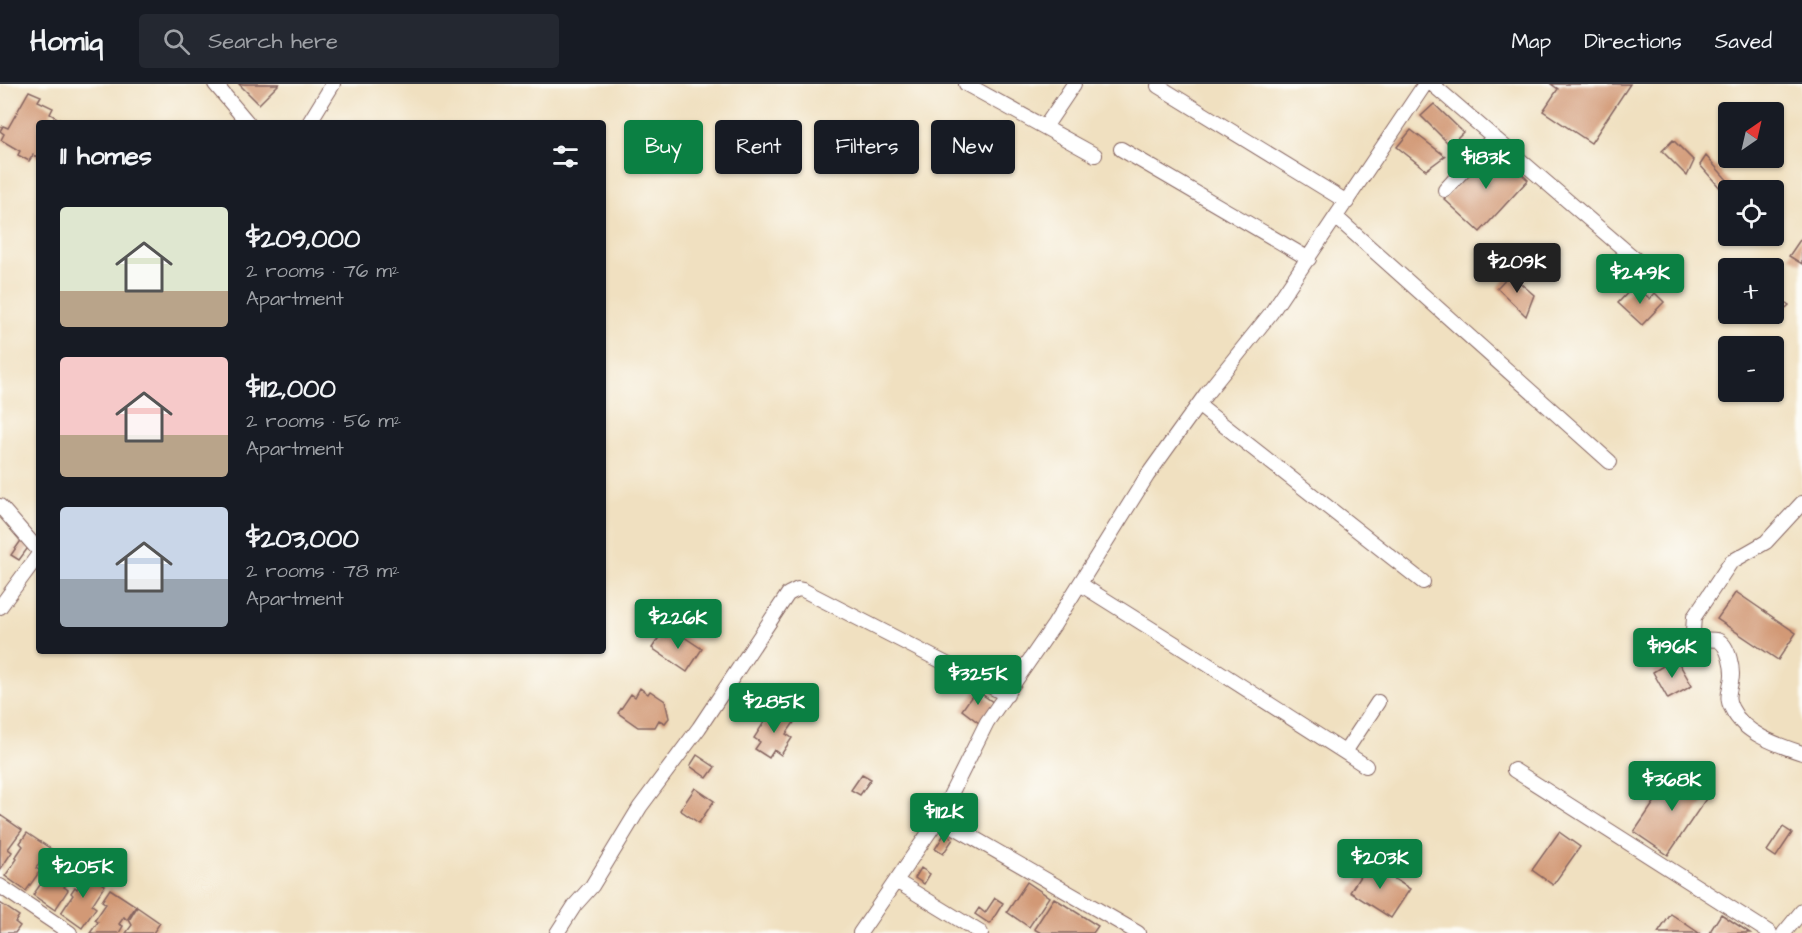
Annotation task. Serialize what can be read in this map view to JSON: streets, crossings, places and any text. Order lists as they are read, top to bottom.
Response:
{
  "north": "top right",
  "page": {
    "header": "Homiq",
    "search": "Search here",
    "nav": ["Map", "Directions", "Saved"],
    "map_buttons": ["+", "−"],
    "chip": [
      "Buy",
      "Rent",
      "Filters",
      "New"
    ],
    "heading": "11 homes",
    "price": [
      "$183K",
      "$209K",
      "$249K",
      "$226K",
      "$196K",
      "$325K",
      "$285K",
      "$368K",
      "$112K",
      "$203K",
      "$205K"
    ],
    "list": [
      {
        "name": "$209,000",
        "note": "2 rooms · 76 m² · Apartment"
      },
      {
        "name": "$112,000",
        "note": "2 rooms · 56 m² · Apartment"
      },
      {
        "name": "$203,000",
        "note": "2 rooms · 78 m² · Apartment"
      }
    ]
  }
}
